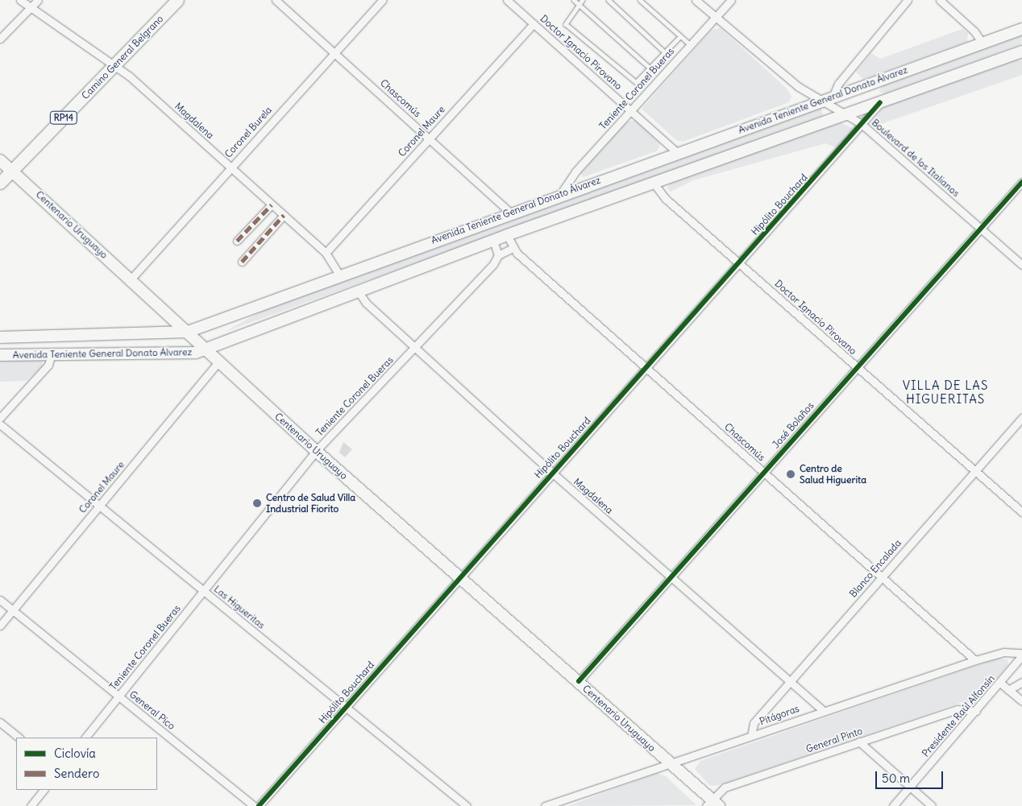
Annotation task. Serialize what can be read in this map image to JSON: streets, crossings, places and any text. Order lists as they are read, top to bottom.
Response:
{
  "streets": {
    "main road": [
      "Camino General Belgrano",
      "Avenida Teniente General Donato Álvarez",
      "RP14",
      "Centenario Uruguayo"
    ],
    "street": [
      "Doctor Ignacio Pirovano",
      "Teniente Coronel Bueras",
      "Chascomús",
      "Magdalena",
      "Coronel Maure",
      "Coronel Burela",
      "Boulevard de los Italianos",
      "Hipólito Bouchard",
      "José Bolaños",
      "Blanco Encalada",
      "Las Higueritas",
      "General Pico",
      "Pitágoras",
      "Presidente Raúl Alfonsín",
      "General Pinto"
    ]
  },
  "crossings": [
    ["Doctor Ignacio Pirovano", "Teniente Coronel Bueras"],
    ["Doctor Ignacio Pirovano", "Avenida Teniente General Donato Álvarez"],
    ["Doctor Ignacio Pirovano", "Coronel Maure"],
    ["Doctor Ignacio Pirovano", "Hipólito Bouchard"],
    ["Doctor Ignacio Pirovano", "José Bolaños"],
    ["Doctor Ignacio Pirovano", "Blanco Encalada"],
    ["Camino General Belgrano", "Magdalena"],
    ["Camino General Belgrano", "Centenario Uruguayo"],
    ["Teniente Coronel Bueras", "Avenida Teniente General Donato Álvarez"],
    ["Teniente Coronel Bueras", "Magdalena"],
    ["Teniente Coronel Bueras", "Boulevard de los Italianos"],
    ["Teniente Coronel Bueras", "Centenario Uruguayo"],
    ["Teniente Coronel Bueras", "Las Higueritas"],
    ["Teniente Coronel Bueras", "General Pico"],
    ["Chascomús", "Avenida Teniente General Donato Álvarez"],
    ["Chascomús", "Coronel Maure"],
    ["Chascomús", "Coronel Burela"],
    ["Chascomús", "Hipólito Bouchard"],
    ["Chascomús", "José Bolaños"],
    ["Chascomús", "Blanco Encalada"],
    ["Chascomús", "Pitágoras"],
    ["Avenida Teniente General Donato Álvarez", "Magdalena"],
    ["Avenida Teniente General Donato Álvarez", "Boulevard de los Italianos"],
    ["Avenida Teniente General Donato Álvarez", "Hipólito Bouchard"],
    ["Avenida Teniente General Donato Álvarez", "Centenario Uruguayo"],
    ["Magdalena", "Coronel Maure"],
    ["Magdalena", "Coronel Burela"],
    ["Magdalena", "Hipólito Bouchard"],
    ["Magdalena", "José Bolaños"],
    ["Magdalena", "Blanco Encalada"],
    ["Magdalena", "Pitágoras"],
    ["Coronel Maure", "Centenario Uruguayo"],
    ["Coronel Maure", "Las Higueritas"],
    ["Coronel Maure", "General Pico"],
    ["Coronel Burela", "Centenario Uruguayo"],
    ["Boulevard de los Italianos", "Hipólito Bouchard"],
    ["Boulevard de los Italianos", "José Bolaños"],
    ["Hipólito Bouchard", "Centenario Uruguayo"],
    ["Hipólito Bouchard", "Las Higueritas"],
    ["Centenario Uruguayo", "José Bolaños"],
    ["Centenario Uruguayo", "Pitágoras"],
    ["Centenario Uruguayo", "General Pinto"],
    ["Blanco Encalada", "Pitágoras"],
    ["Pitágoras", "Presidente Raúl Alfonsín"],
    ["Presidente Raúl Alfonsín", "General Pinto"]
  ],
  "districts": ["VILLA DE LAS HIGUERITAS"],
  "places": ["Centro de Salud Higuerita", "Centro de Salud Villa Industrial Fiorito"],
  "legend": ["Ciclovía", "Sendero"],
  "scale_bar": "50 m"
}
